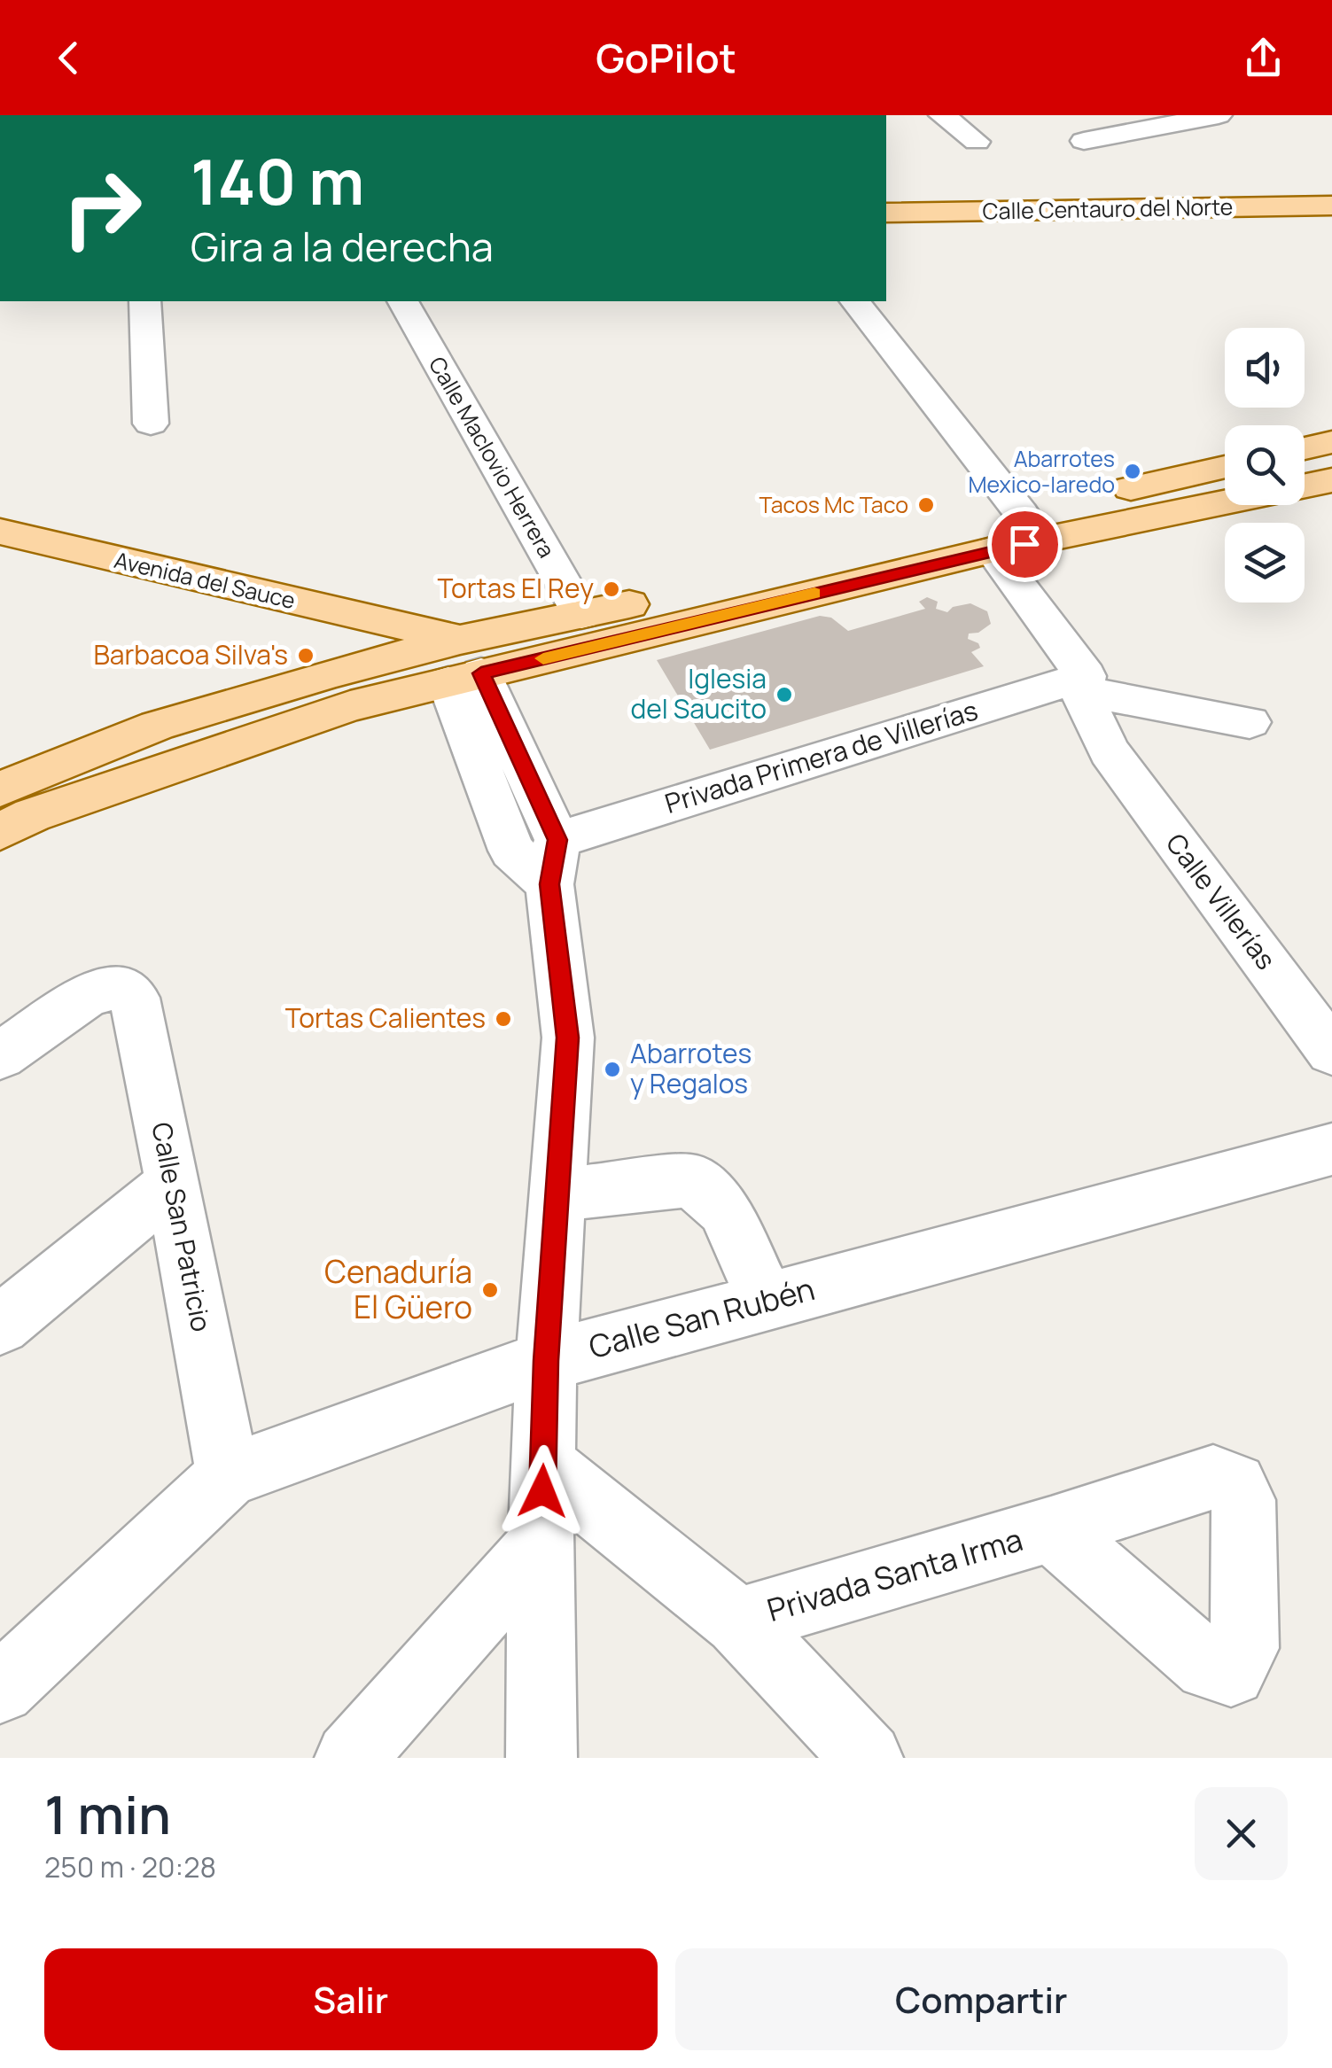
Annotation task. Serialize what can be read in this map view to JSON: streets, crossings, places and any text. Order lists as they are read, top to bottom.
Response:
{
  "streets": {
    "main road": ["Calle Centauro del Norte", "Avenida del Sauce"],
    "street": [
      "Calle Maclovio Herrera",
      "Privada Primera de Villerías",
      "Calle Villerías",
      "Calle San Patricio",
      "Calle San Rubén",
      "Privada Santa Irma"
    ]
  },
  "crossings": [
    ["Privada Primera de Villerías", "Calle Villerías"],
    ["Calle San Patricio", "Calle San Rubén"]
  ],
  "places": [
    "Abarrotes Mexico-laredo",
    "Tacos Mc Taco",
    "Tortas El Rey",
    "Barbacoa Silva's",
    "Iglesia del Saucito",
    "Tortas Calientes",
    "Abarrotes y Regalos",
    "Cenaduría El Güero"
  ],
  "page": {
    "header": "GoPilot",
    "turn": ["140 m", "Gira a la derecha"],
    "heading": ["1 min", "250 m · 20:28"],
    "buttons": ["Salir", "Compartir"]
  }
}
